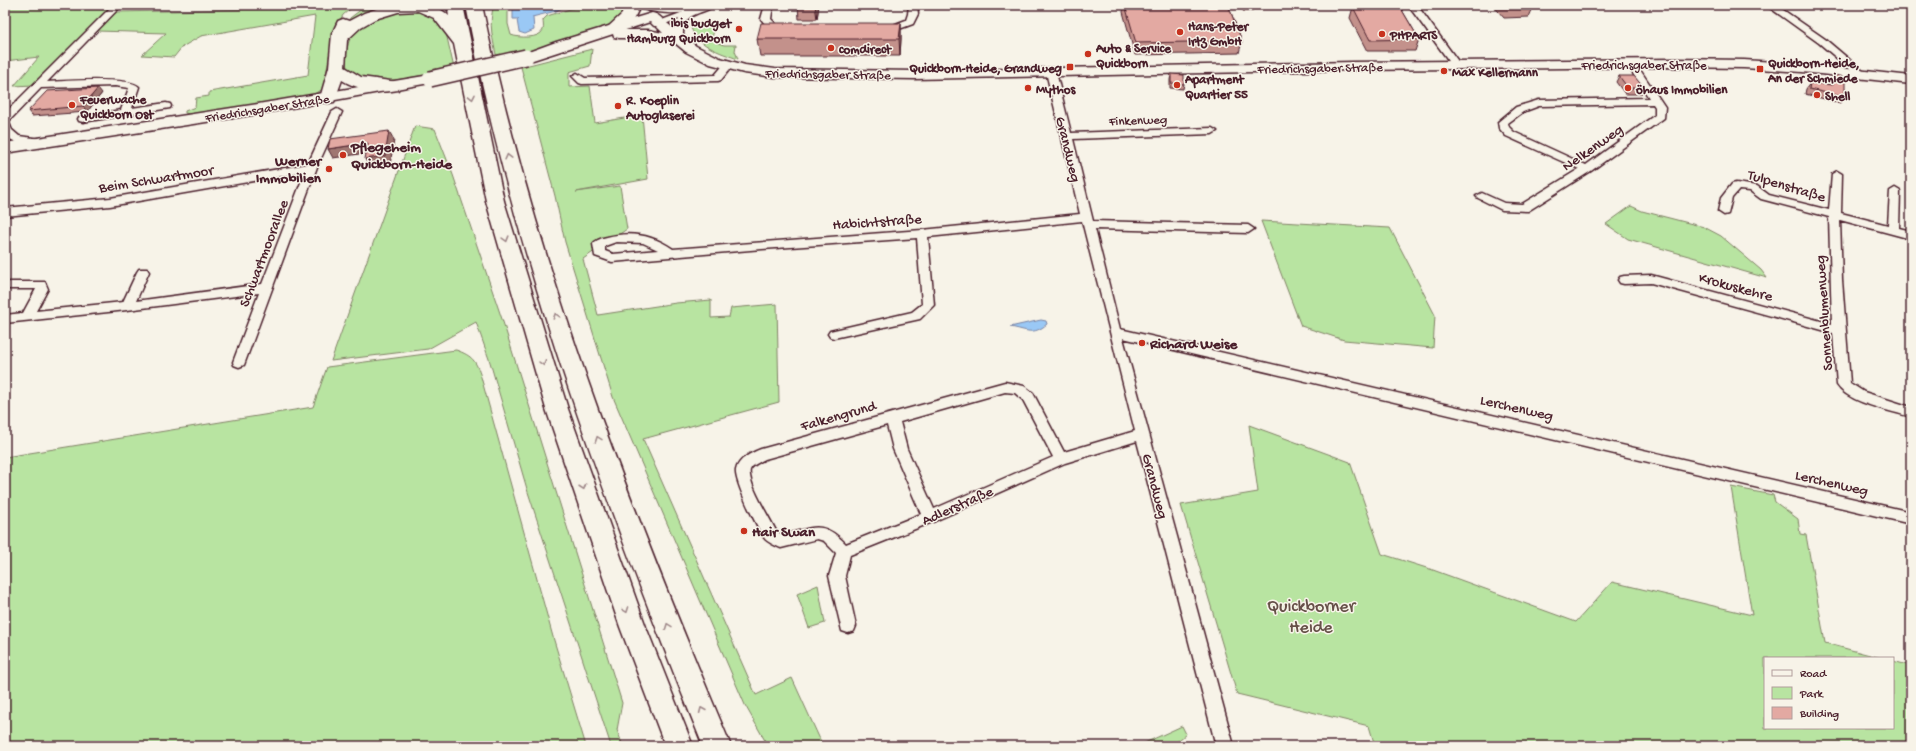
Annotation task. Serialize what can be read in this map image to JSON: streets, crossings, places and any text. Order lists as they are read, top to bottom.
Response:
{
  "streets": {
    "main road": ["Friedrichsgaber Straße"],
    "street": [
      "Finkenweg",
      "Nelkenweg",
      "Grandweg",
      "Beim Schwartmoor",
      "Tulpenstraße",
      "Habichtstraße",
      "Schwartmoorallee",
      "Krokuskehre",
      "Sonnenblumenweg",
      "Lerchenweg",
      "Falkengrund",
      "Adlerstraße"
    ]
  },
  "crossings": [
    ["Friedrichsgaber Straße", "Grandweg"],
    ["Friedrichsgaber Straße", "Schwartmoorallee"],
    ["Finkenweg", "Grandweg"],
    ["Grandweg", "Habichtstraße"],
    ["Grandweg", "Lerchenweg"],
    ["Grandweg", "Adlerstraße"],
    ["Beim Schwartmoor", "Schwartmoorallee"],
    ["Tulpenstraße", "Sonnenblumenweg"],
    ["Krokuskehre", "Sonnenblumenweg"],
    ["Falkengrund", "Adlerstraße"]
  ],
  "parks": ["Quickborner Heide"],
  "places": {
    "other": [
      "ibis budget Hamburg Quickborn",
      "Hans-Peter Irtz GmbH",
      "PHPARTS",
      "comdirect",
      "Auto & Service Quickborn",
      "Max Kellermann",
      "Apartment Quartier 55",
      "Mythos",
      "öhaus Immobilien",
      "Shell",
      "Feuerwache Quickborn Ost",
      "R. Koeplin Autoglaserei",
      "Pflegeheim Quickborn-Heide",
      "Werner Immobilien",
      "Richard Weise",
      "Hair Swan"
    ],
    "transit": ["Quickborn-Heide, Grandweg", "Quickborn-Heide, An der Schmiede"]
  },
  "legend": ["Road", "Park", "Building"]
}
